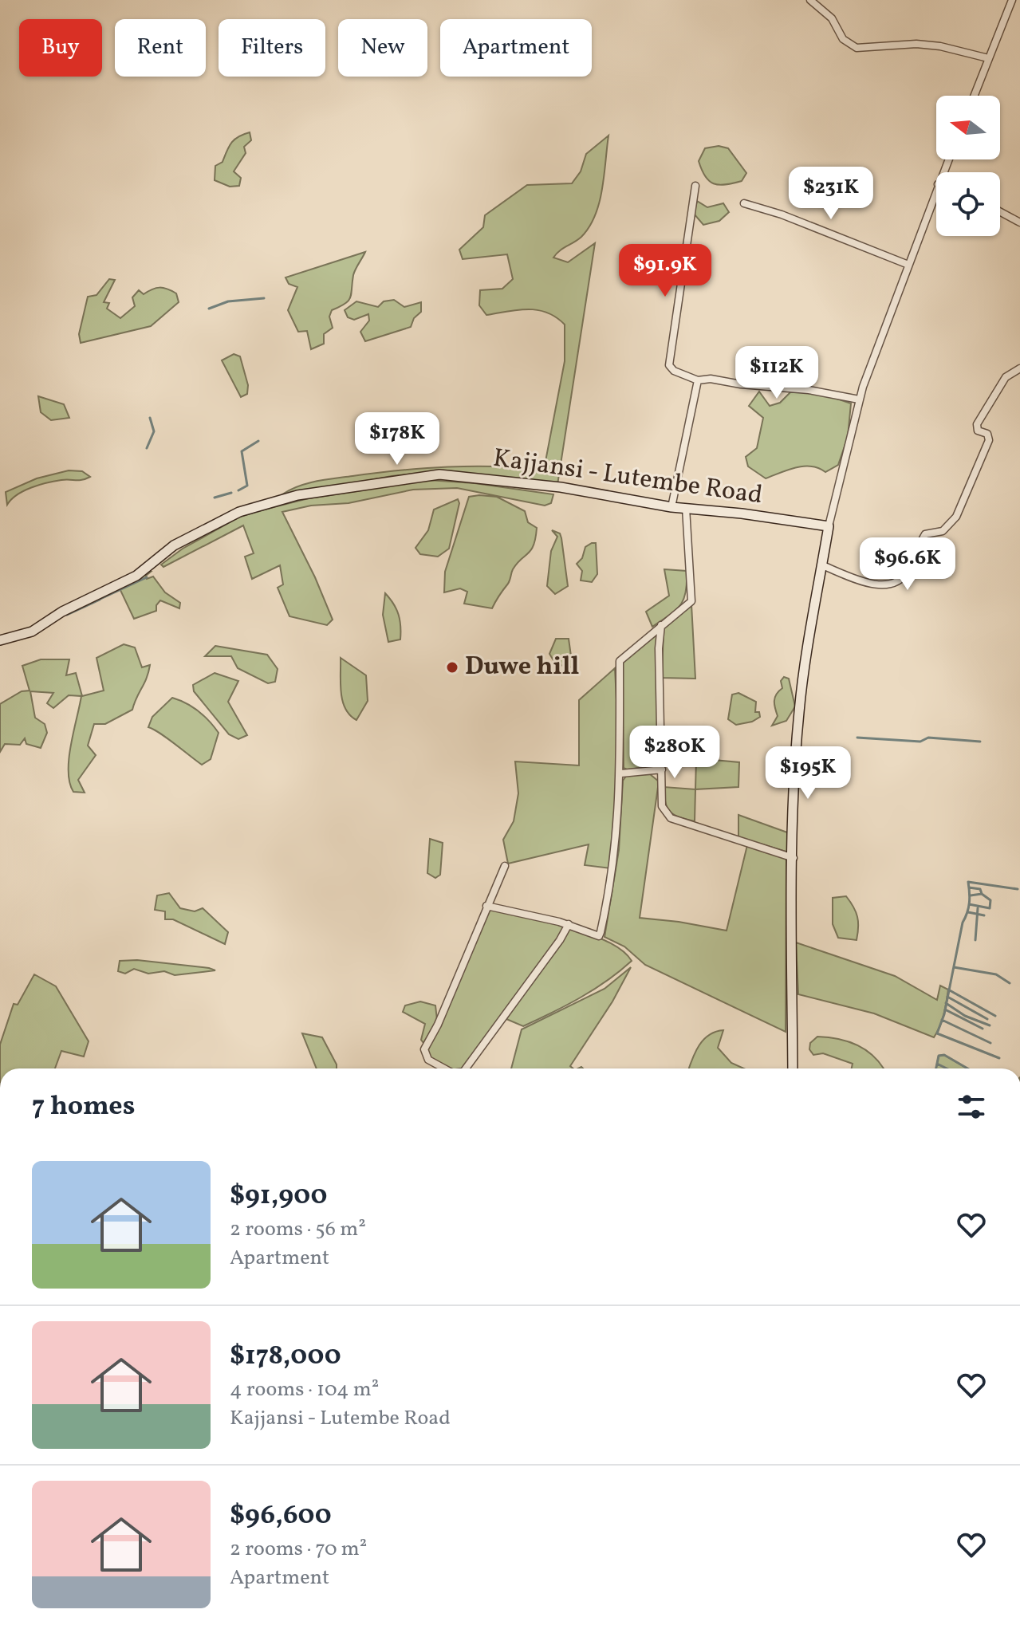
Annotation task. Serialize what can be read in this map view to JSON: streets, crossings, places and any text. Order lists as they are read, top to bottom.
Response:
{
  "streets": {
    "street": ["Kajjansi - Lutembe Road"]
  },
  "places": ["Duwe hill"],
  "north": "left",
  "page": {
    "chip": [
      "Buy",
      "Rent",
      "Filters",
      "New",
      "Apartment"
    ],
    "price": [
      "$231K",
      "$91.9K",
      "$112K",
      "$178K",
      "$96.6K",
      "$280K",
      "$195K"
    ],
    "heading": "7 homes",
    "list": [
      {
        "name": "$91,900",
        "note": "2 rooms · 56 m² · Apartment"
      },
      {
        "name": "$178,000",
        "note": "4 rooms · 104 m² · Kajjansi - Lutembe Road"
      },
      {
        "name": "$96,600",
        "note": "2 rooms · 70 m² · Apartment"
      }
    ]
  }
}
